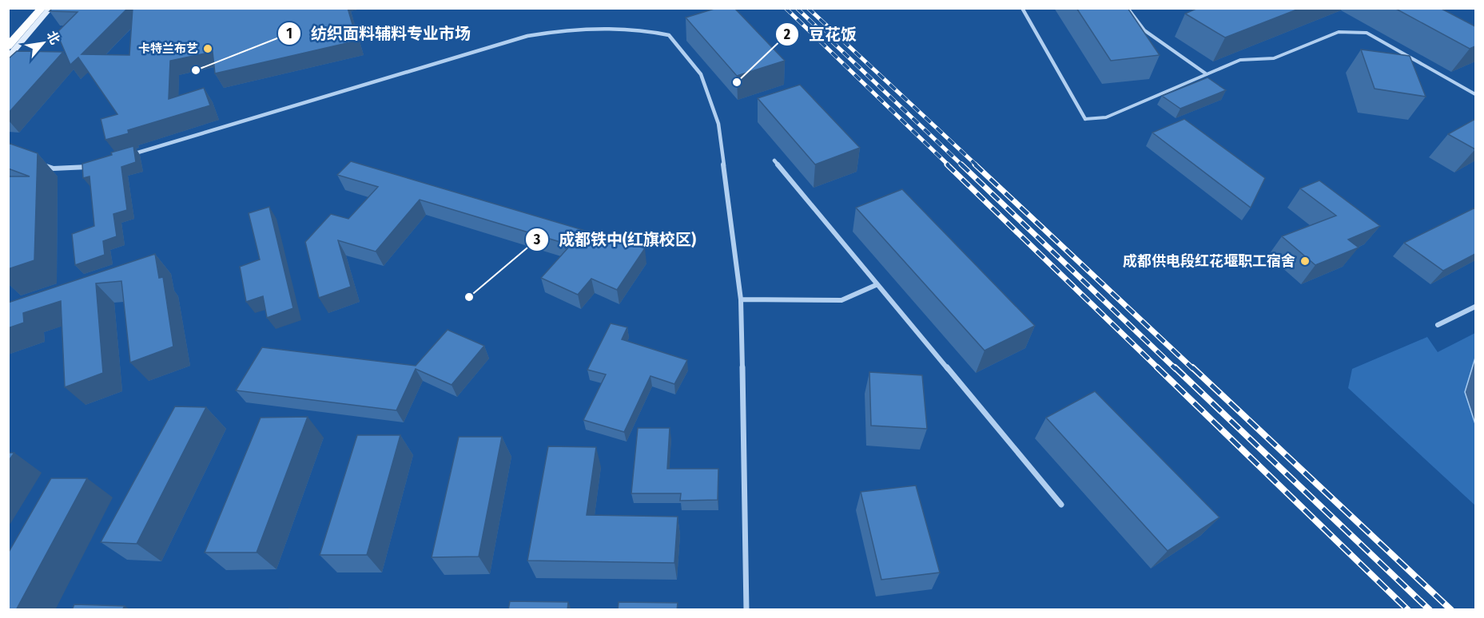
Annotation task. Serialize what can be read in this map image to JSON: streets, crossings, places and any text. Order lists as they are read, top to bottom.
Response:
{
  "places": [
    "卡特兰布艺",
    "纺织面料辅料专业市场",
    "豆花饭",
    "成都供电段红花堰职工宿舍",
    "成都铁中(红旗校区)"
  ],
  "north": "top right"
}
